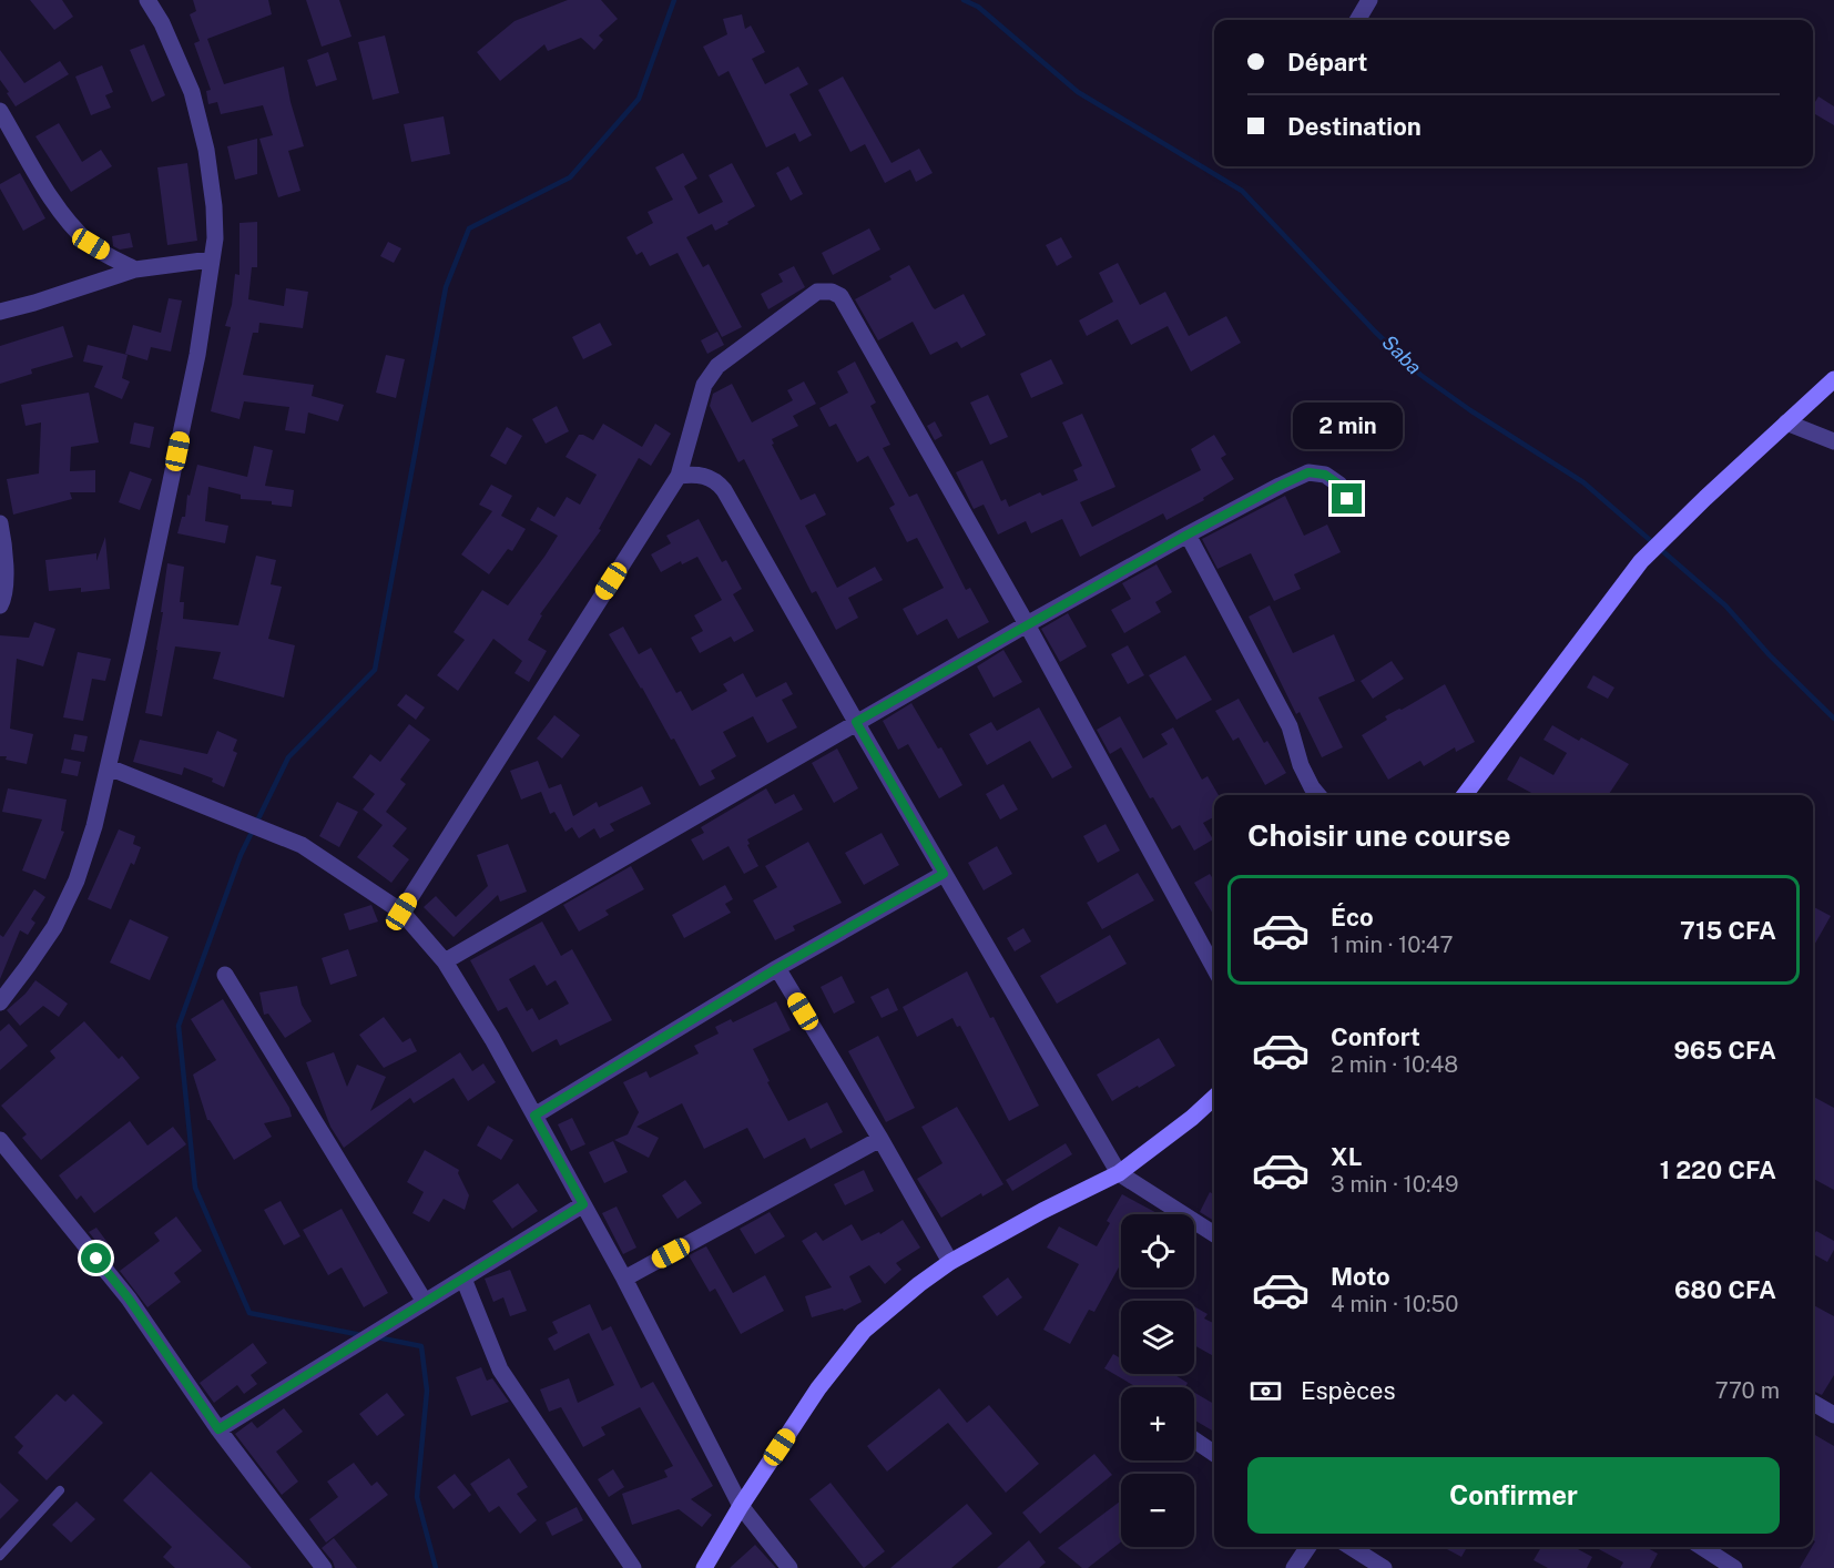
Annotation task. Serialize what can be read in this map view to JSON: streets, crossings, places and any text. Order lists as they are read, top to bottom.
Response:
{
  "water": ["Saba"],
  "page": {
    "banner": ["Départ", "Destination"],
    "bubble": "2 min",
    "heading": "Choisir une course",
    "list": [
      {
        "name": "Éco",
        "note": "1 min · 10:47",
        "value": "715 CFA"
      },
      {
        "name": "Confort",
        "note": "2 min · 10:48",
        "value": "965 CFA"
      },
      {
        "name": "XL",
        "note": "3 min · 10:49",
        "value": "1 220 CFA"
      },
      {
        "name": "Moto",
        "note": "4 min · 10:50",
        "value": "680 CFA"
      }
    ],
    "map_buttons": ["+", "−"],
    "pay": ["Espèces", "770 m"],
    "buttons": "Confirmer"
  }
}
